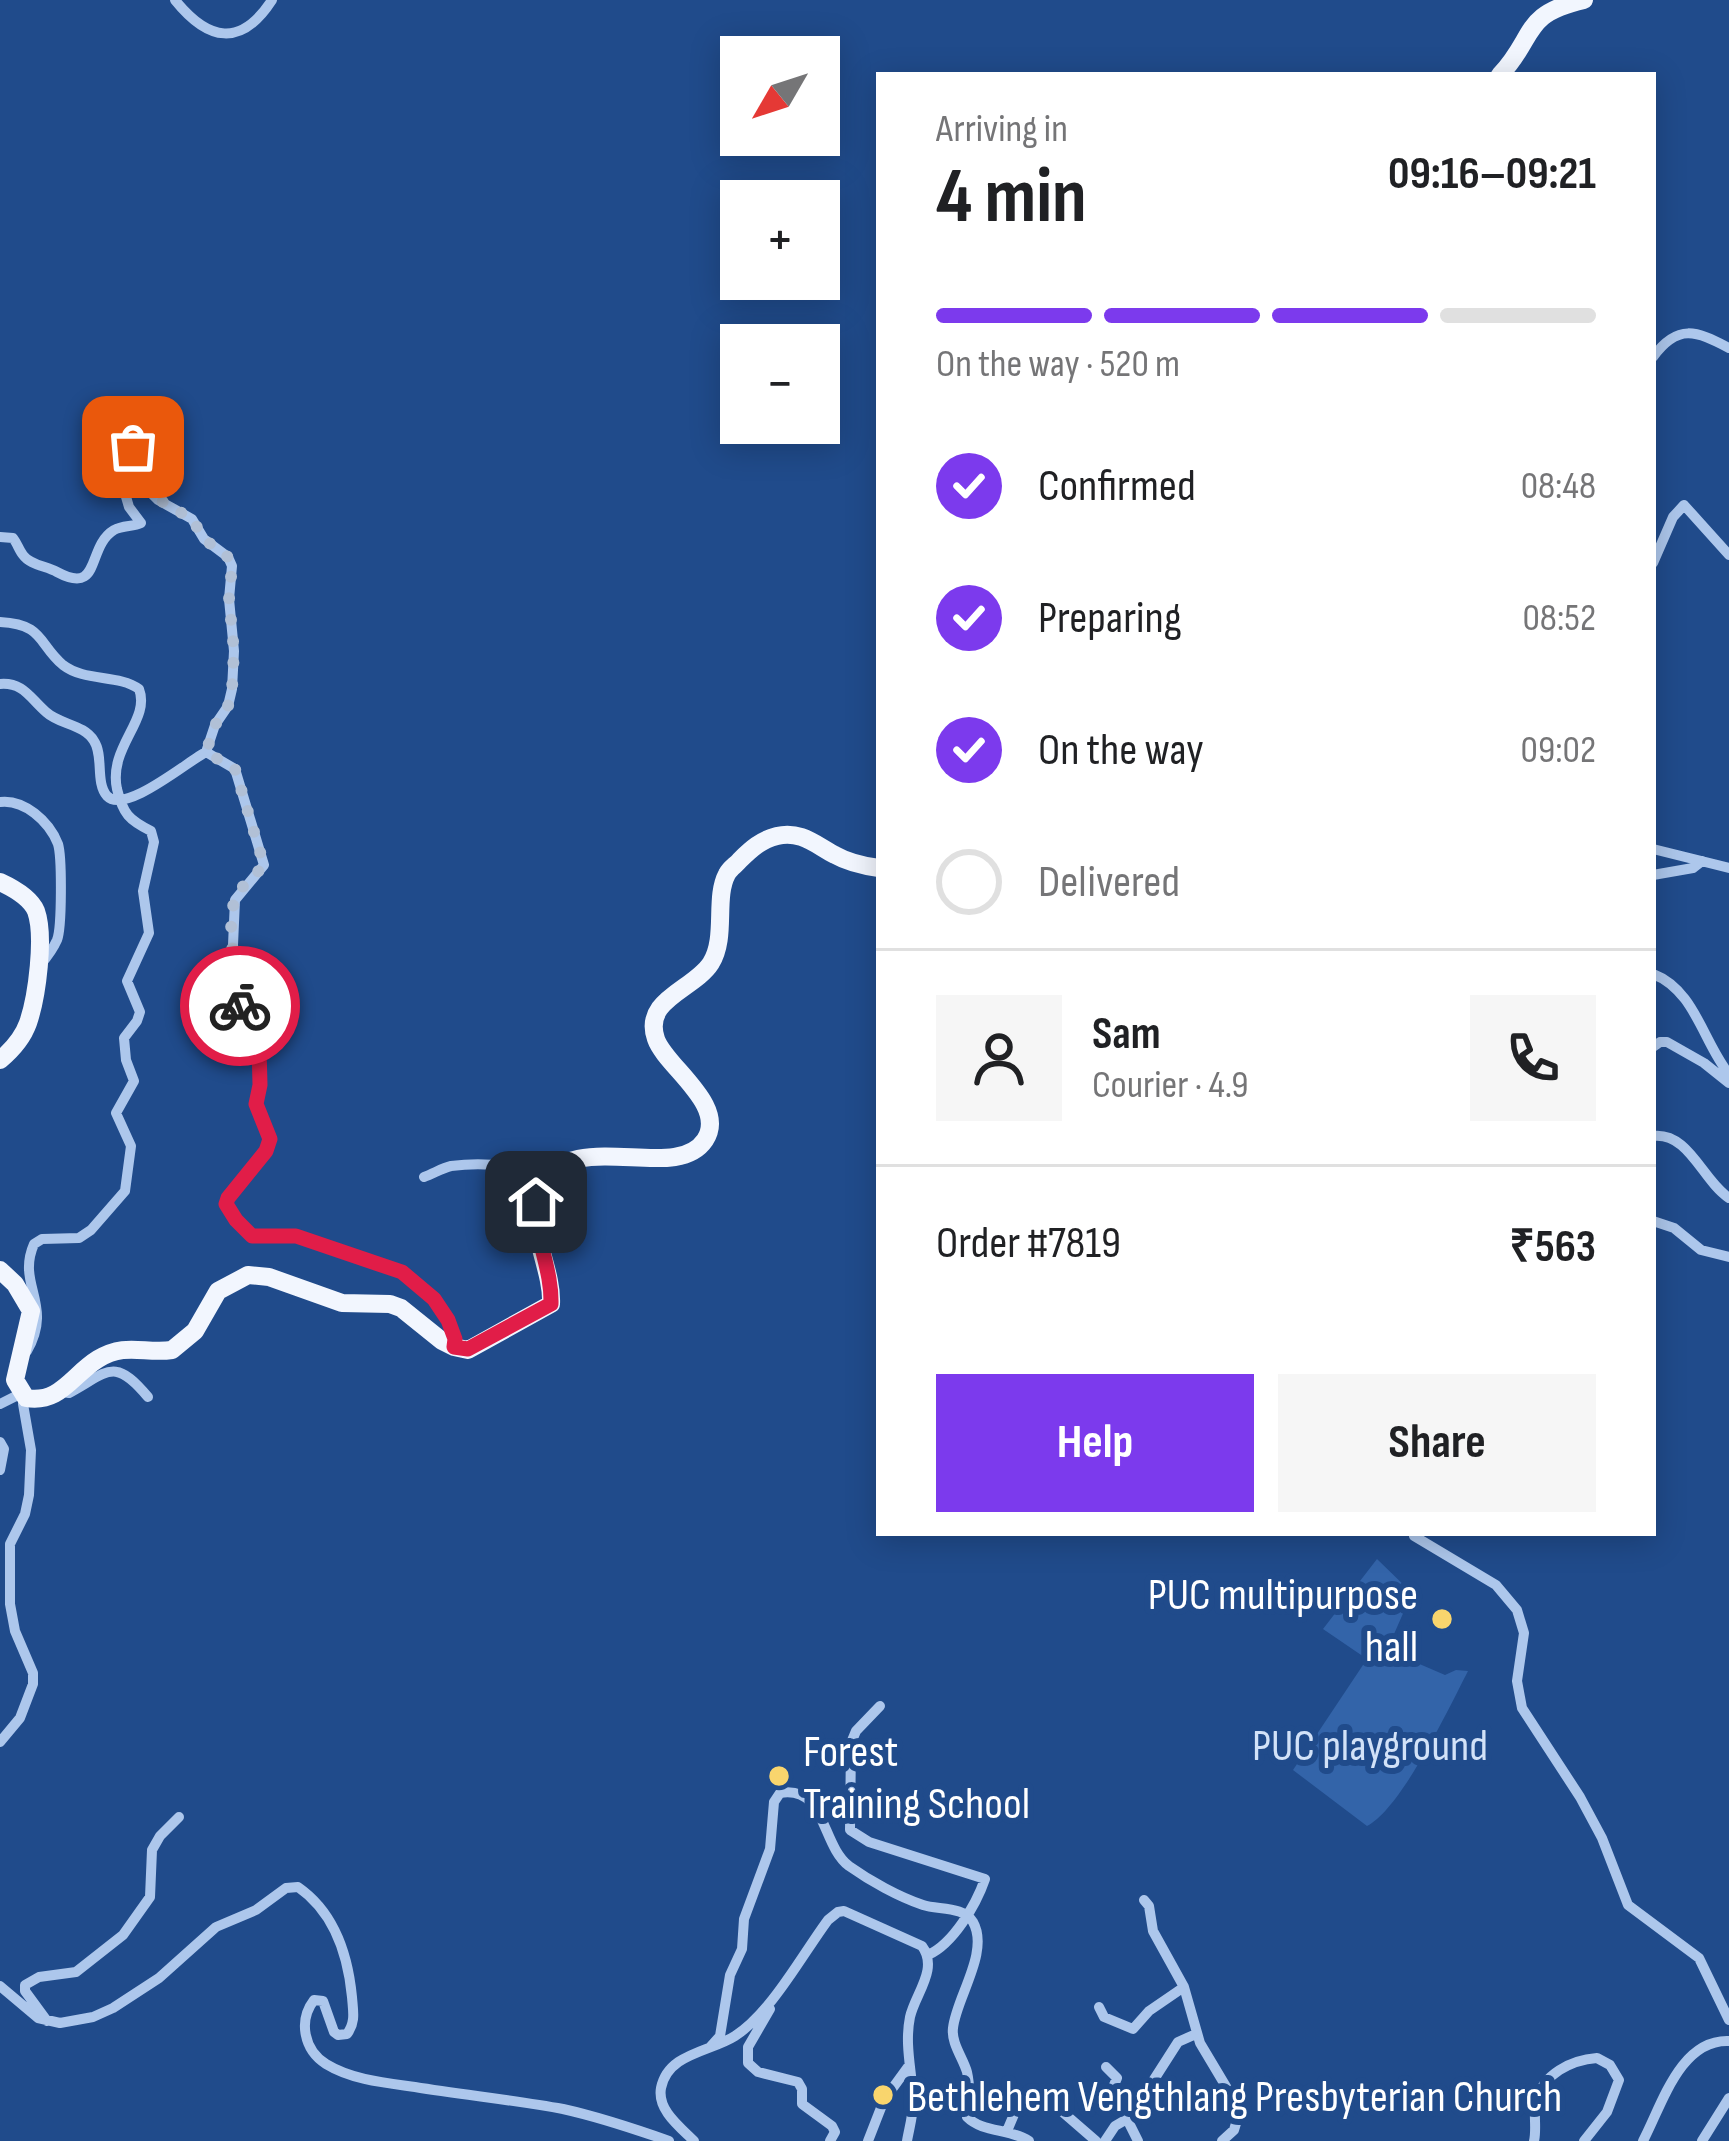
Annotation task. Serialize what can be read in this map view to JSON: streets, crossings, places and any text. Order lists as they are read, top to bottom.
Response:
{
  "parks": ["PUC playground"],
  "places": ["PUC multipurpose hall", "Forest Training School", "Bethlehem Vengthlang Presbyterian Church"],
  "north": "bottom left",
  "page": {
    "map_buttons": ["+", "−"],
    "heading": ["4 min", "Arriving in", "09:16–09:21"],
    "panel": [
      "Sam",
      "Courier · 4.9",
      "Order #7819",
      "₹563"
    ],
    "bar": "On the way · 520 m",
    "list": [
      ["Confirmed", "08:48"],
      ["Preparing", "08:52"],
      ["On the way", "09:02"],
      "Delivered"
    ],
    "buttons": ["Help", "Share"]
  }
}
